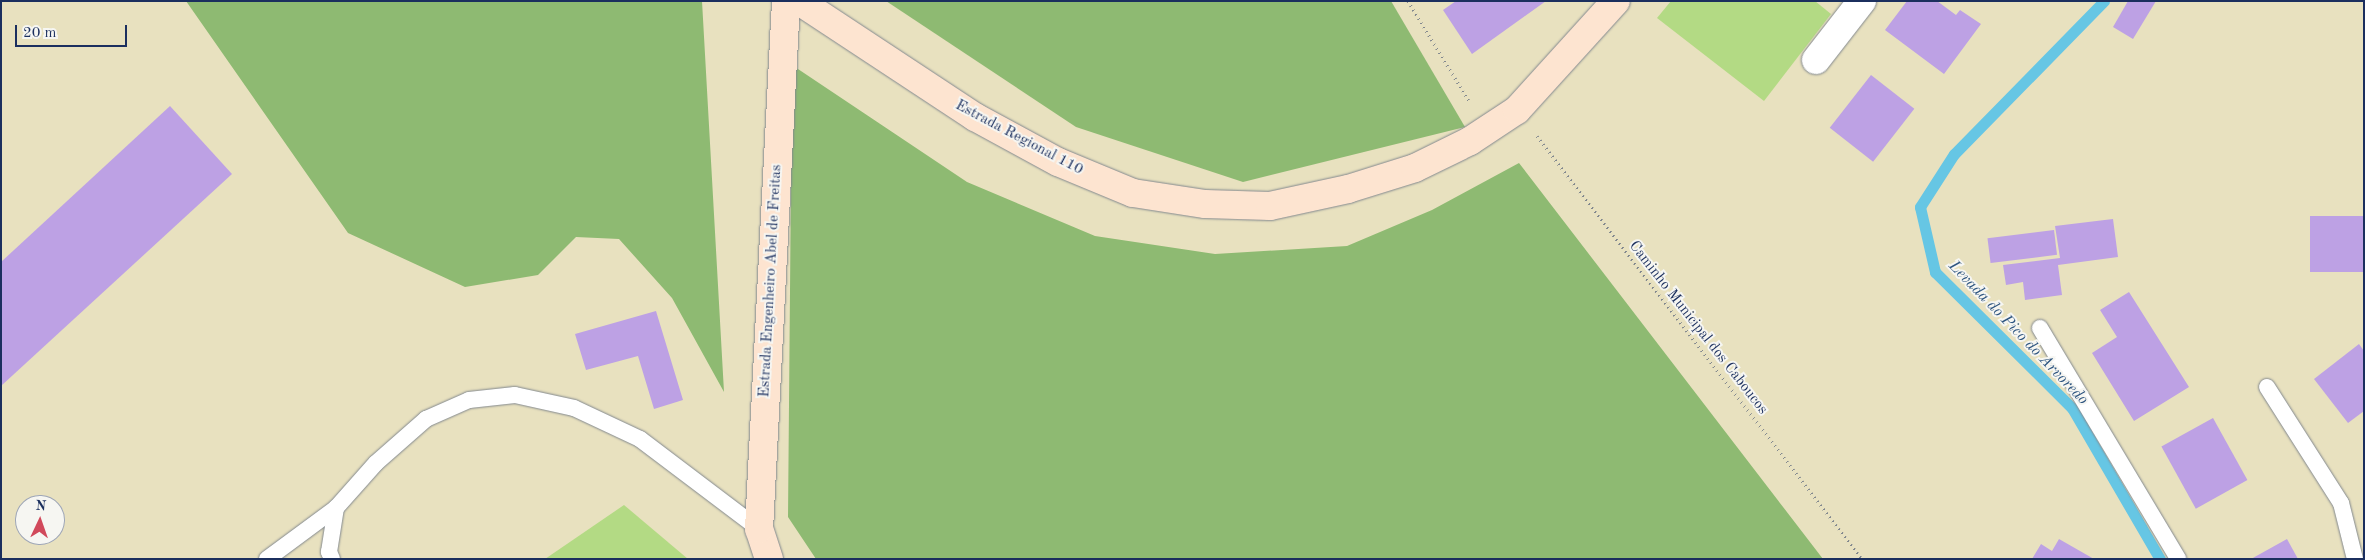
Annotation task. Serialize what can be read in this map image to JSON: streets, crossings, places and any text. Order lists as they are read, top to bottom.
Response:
{
  "streets": {
    "main road": ["Estrada Regional 110", "Estrada Engenheiro Abel de Freitas"],
    "path": ["Caminho Municipal dos Caboucos"]
  },
  "crossings": [
    ["Estrada Regional 110", "Caminho Municipal dos Caboucos"]
  ],
  "water": ["Levada do Pico do Arvoredo"],
  "scale_bar": "20 m",
  "north": "top"
}
